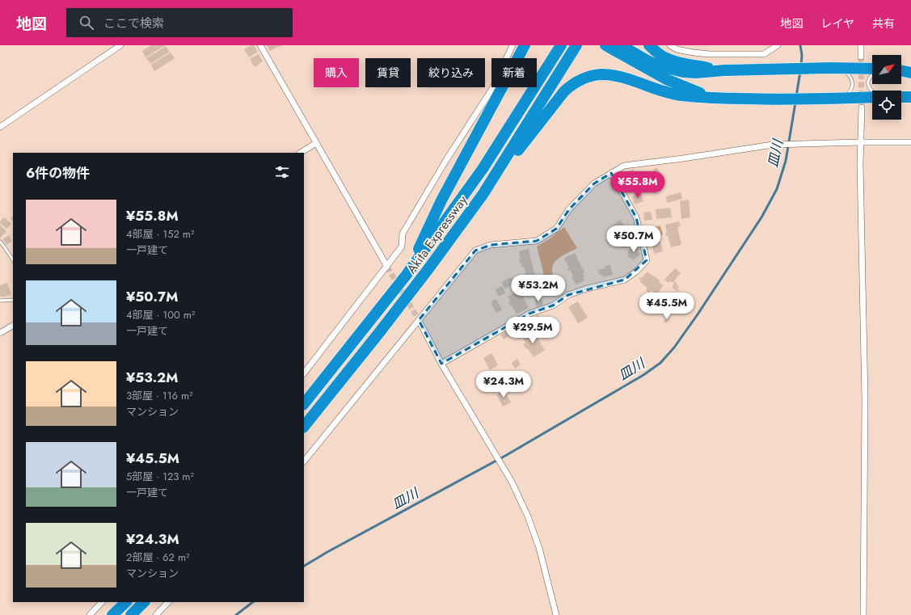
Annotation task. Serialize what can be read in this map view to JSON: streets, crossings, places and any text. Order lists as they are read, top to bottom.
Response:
{
  "streets": {
    "highway": ["Akita Expressway"]
  },
  "water": ["皿川"],
  "north": "top right",
  "page": {
    "header": "地図",
    "search": "ここで検索",
    "nav": ["地図", "レイヤ", "共有"],
    "chip": [
      "購入",
      "賃貸",
      "絞り込み",
      "新着"
    ],
    "heading": "6件の物件",
    "price": [
      "¥55.8M",
      "¥50.7M",
      "¥53.2M",
      "¥45.5M",
      "¥29.5M",
      "¥24.3M"
    ],
    "list": [
      {
        "name": "¥55.8M",
        "note": "4部屋 · 152 m² · 一戸建て"
      },
      {
        "name": "¥50.7M",
        "note": "4部屋 · 100 m² · 一戸建て"
      },
      {
        "name": "¥53.2M",
        "note": "3部屋 · 116 m² · マンション"
      },
      {
        "name": "¥45.5M",
        "note": "5部屋 · 123 m² · 一戸建て"
      },
      {
        "name": "¥24.3M",
        "note": "2部屋 · 62 m² · マンション"
      }
    ]
  }
}
